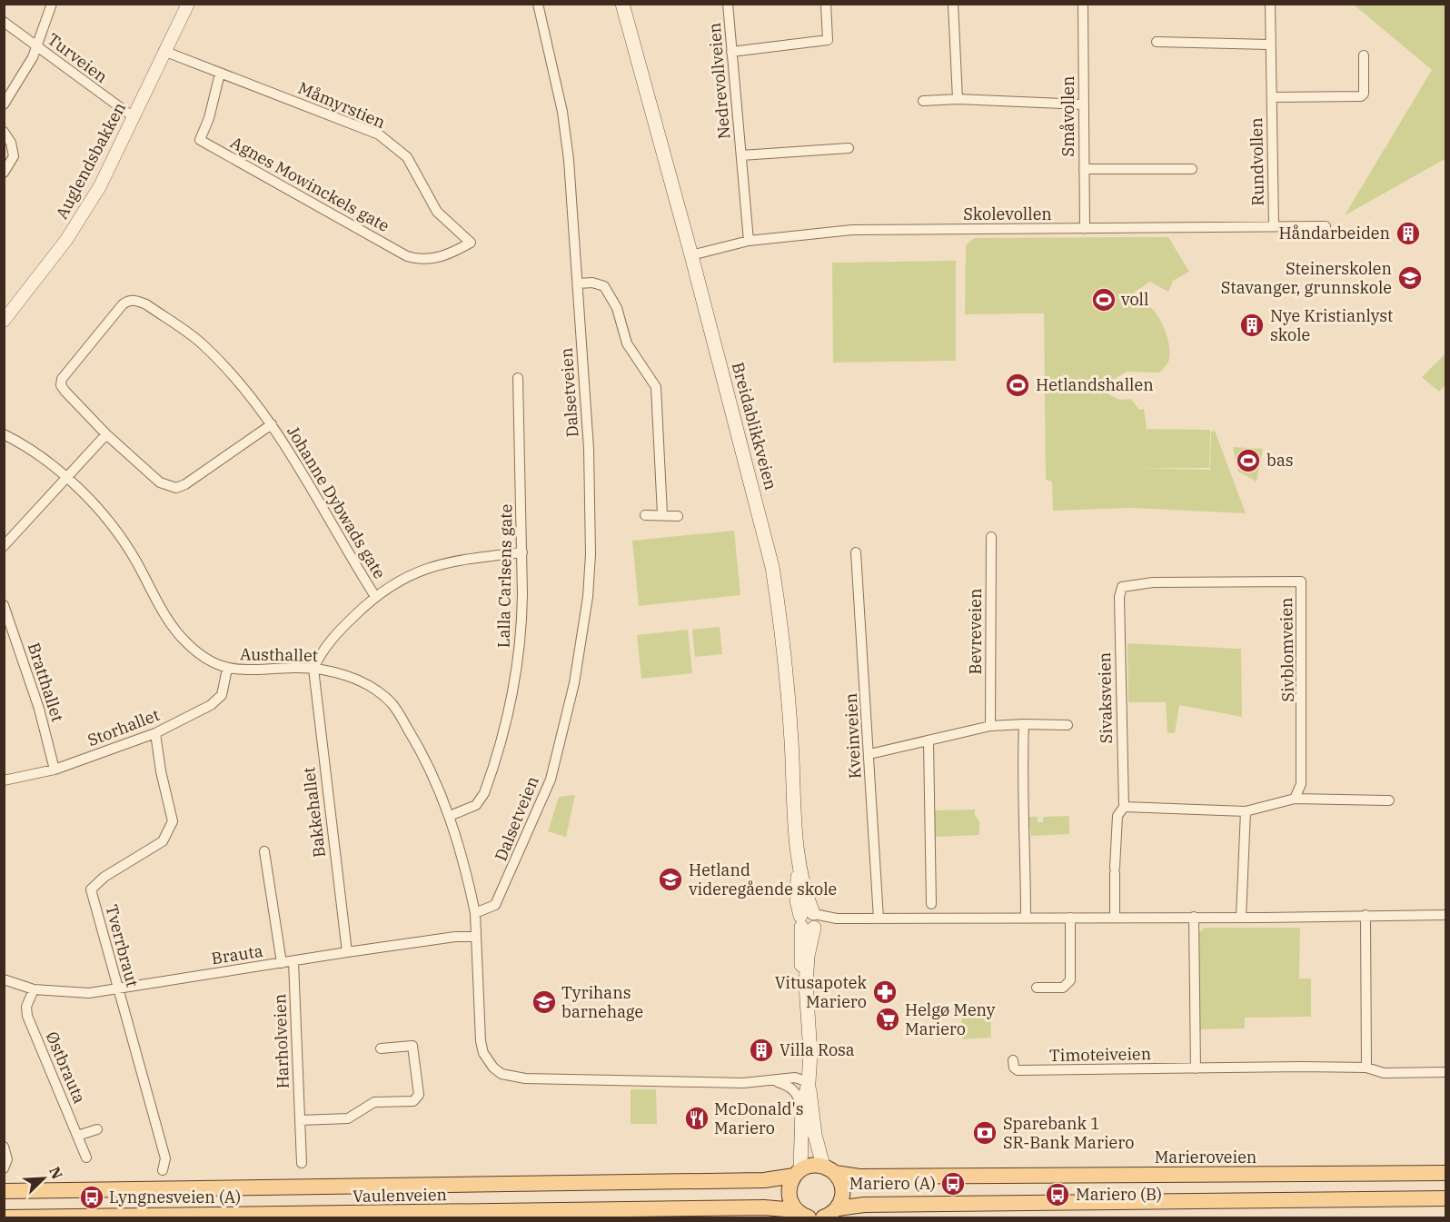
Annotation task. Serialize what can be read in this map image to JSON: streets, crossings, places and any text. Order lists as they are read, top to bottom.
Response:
{
  "streets": {
    "main road": ["Breidablikkveien", "Marieroveien", "Vaulenveien"],
    "street": [
      "Turveien",
      "Nedrevollveien",
      "Måmyrstien",
      "Småvollen",
      "Auglendsbakken",
      "Rundvollen",
      "Agnes Mowinckels gate",
      "Skolevollen",
      "Dalsetveien",
      "Johanne Dybwads gate",
      "Lalla Carlsens gate",
      "Bevreveien",
      "Sivblomveien",
      "Austhallet",
      "Bratthallet",
      "Sivaksveien",
      "Storhallet",
      "Kveinveien",
      "Bakkehallet",
      "Tverrbraut",
      "Brauta",
      "Harholveien",
      "Timoteiveien",
      "Østbrauta"
    ]
  },
  "crossings": [
    ["Turveien", "Auglendsbakken"],
    ["Nedrevollveien", "Skolevollen"],
    ["Måmyrstien", "Auglendsbakken"],
    ["Måmyrstien", "Agnes Mowinckels gate"],
    ["Småvollen", "Skolevollen"],
    ["Rundvollen", "Skolevollen"],
    ["Skolevollen", "Breidablikkveien"],
    ["Dalsetveien", "Austhallet"],
    ["Breidablikkveien", "Marieroveien"],
    ["Breidablikkveien", "Vaulenveien"],
    ["Lalla Carlsens gate", "Austhallet"],
    ["Sivblomveien", "Sivaksveien"],
    ["Austhallet", "Storhallet"],
    ["Austhallet", "Bakkehallet"],
    ["Bratthallet", "Storhallet"],
    ["Storhallet", "Tverrbraut"],
    ["Bakkehallet", "Brauta"],
    ["Tverrbraut", "Brauta"],
    ["Brauta", "Harholveien"],
    ["Brauta", "Østbrauta"],
    ["Marieroveien", "Vaulenveien"]
  ],
  "places": {
    "building": ["Håndarbeiden", "Nye Kristianlyst skole", "Villa Rosa"],
    "school or university": ["Steinerskolen Stavanger, grunnskole", "Hetland videregående skole", "Tyrihans barnehage"],
    "sports": ["voll", "Hetlandshallen", "bas"],
    "pharmacy": ["Vitusapotek Mariero"],
    "supermarket": ["Helgø Meny Mariero"],
    "restaurant": ["McDonald's Mariero"],
    "bank": ["Sparebank 1 SR-Bank Mariero"],
    "bus stop": ["Mariero (A)", "Mariero (B)", "Lyngnesveien (A)"]
  },
  "north": "top right"
}
